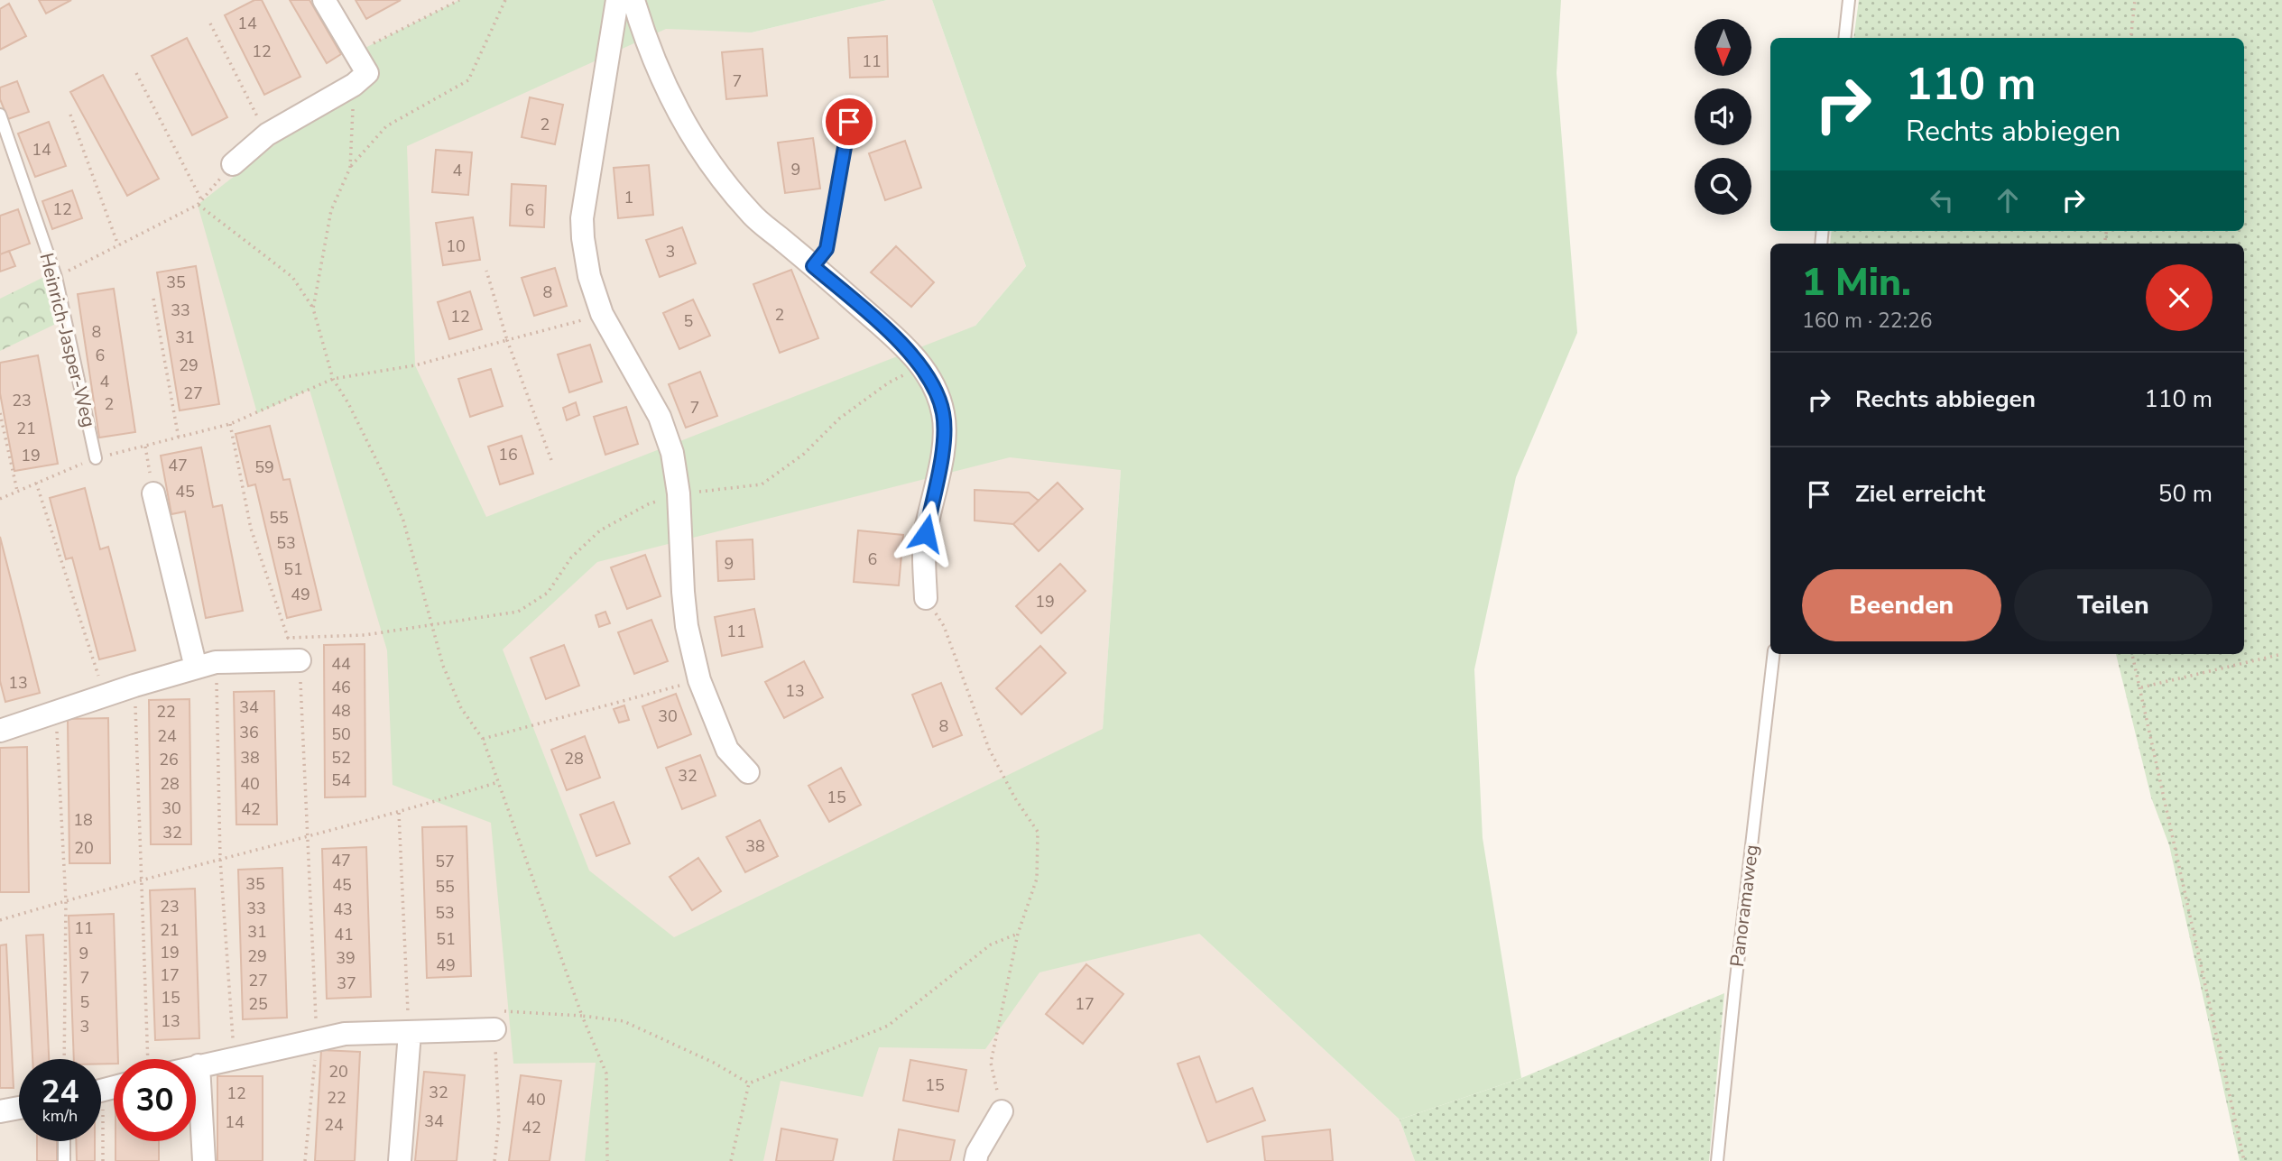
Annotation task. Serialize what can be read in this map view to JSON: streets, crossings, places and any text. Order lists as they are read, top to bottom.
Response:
{
  "streets": {
    "lane": ["Heinrich-Jasper-Weg", "Panoramaweg"]
  },
  "house_numbers": [
    "14",
    "12",
    "11",
    "7",
    "2",
    "14",
    "9",
    "4",
    "1",
    "12",
    "6",
    "10",
    "3",
    "35",
    "8",
    "33",
    "2",
    "12",
    "5",
    "8",
    "31",
    "6",
    "29",
    "4",
    "27",
    "23",
    "2",
    "7",
    "21",
    "16",
    "19",
    "47",
    "59",
    "45",
    "55",
    "53",
    "6",
    "9",
    "51",
    "49",
    "19",
    "11",
    "44",
    "13",
    "46",
    "13",
    "34",
    "48",
    "22",
    "30",
    "8",
    "36",
    "50",
    "24",
    "38",
    "52",
    "28",
    "26",
    "32",
    "54",
    "28",
    "40",
    "15",
    "30",
    "42",
    "18",
    "32",
    "38",
    "20",
    "47",
    "57",
    "35",
    "45",
    "55",
    "23",
    "33",
    "43",
    "53",
    "11",
    "21",
    "31",
    "41",
    "51",
    "19",
    "9",
    "29",
    "39",
    "49",
    "17",
    "7",
    "27",
    "37",
    "15",
    "5",
    "25",
    "17",
    "13",
    "3",
    "20",
    "15",
    "32",
    "12",
    "22",
    "40",
    "34",
    "14",
    "24",
    "42"
  ],
  "north": "bottom",
  "page": {
    "turn": ["110 m", "Rechts abbiegen"],
    "heading": ["1 Min.", "160 m · 22:26"],
    "list": [
      {
        "name": "Rechts abbiegen",
        "value": "110 m"
      },
      {
        "name": "Ziel erreicht",
        "value": "50 m"
      }
    ],
    "buttons": ["Beenden", "Teilen"],
    "speed": "24 km/h",
    "limit": "30"
  }
}
